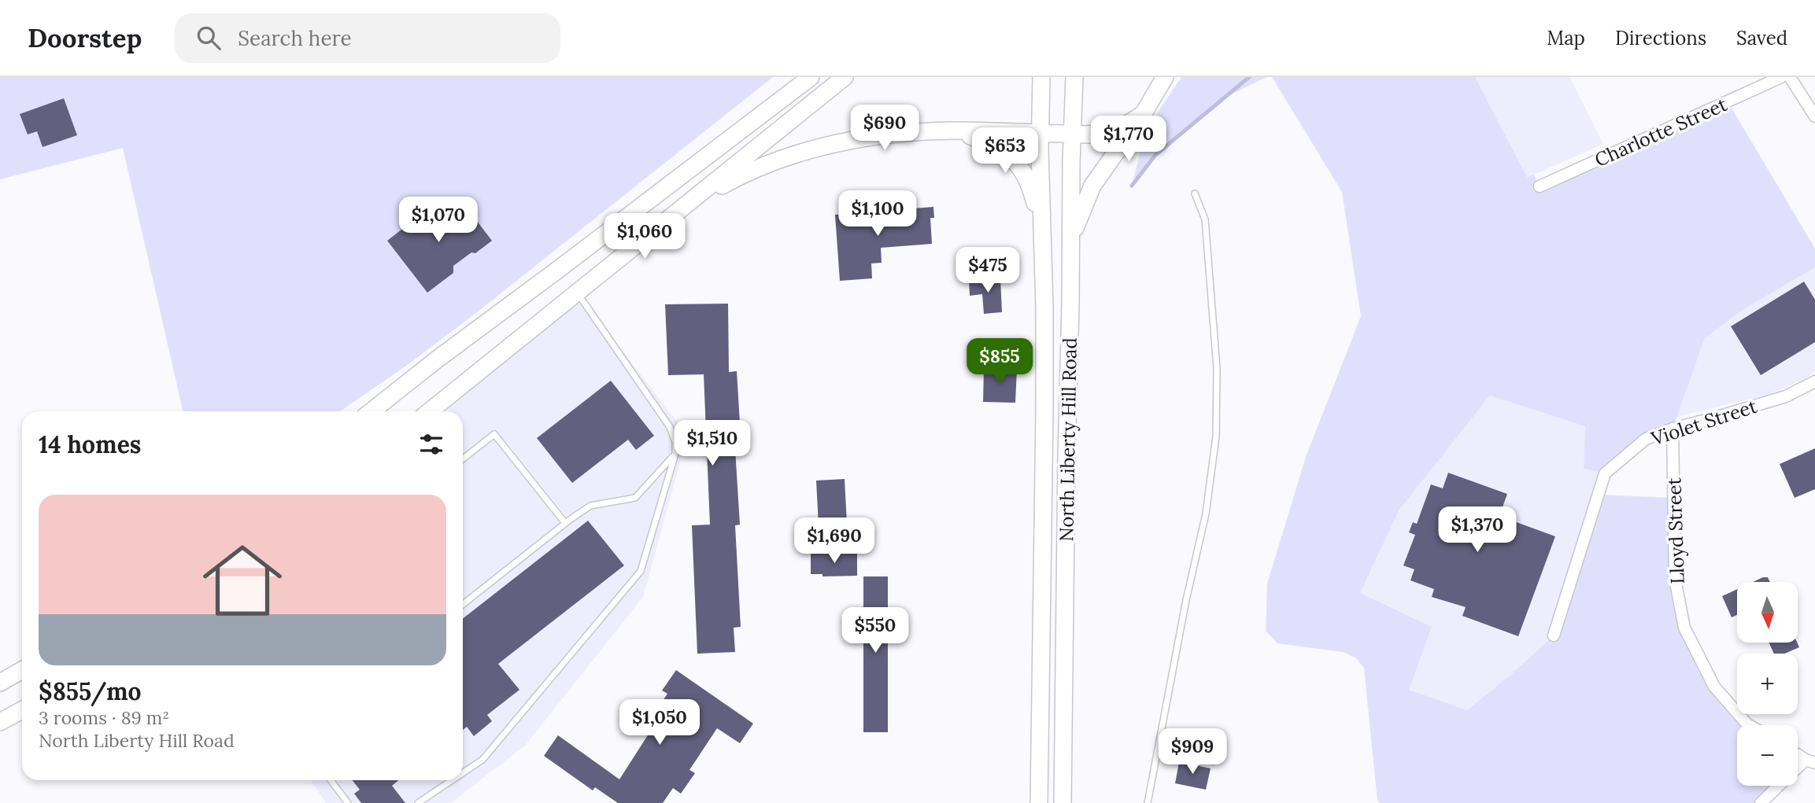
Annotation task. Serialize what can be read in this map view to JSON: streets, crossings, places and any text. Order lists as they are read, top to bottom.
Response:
{
  "streets": {
    "main road": ["North Liberty Hill Road"],
    "street": ["Charlotte Street", "Violet Street", "Lloyd Street"]
  },
  "crossings": [
    ["Violet Street", "Lloyd Street"]
  ],
  "north": "bottom",
  "page": {
    "header": "Doorstep",
    "search": "Search here",
    "nav": ["Map", "Directions", "Saved"],
    "price": [
      "$690",
      "$1,770",
      "$653",
      "$1,100",
      "$1,070",
      "$1,060",
      "$475",
      "$855",
      "$1,510",
      "$1,370",
      "$1,690",
      "$550",
      "$1,050",
      "$909"
    ],
    "heading": "14 homes",
    "list": [
      {
        "name": "$855/mo",
        "note": "3 rooms · 89 m² · North Liberty Hill Road"
      }
    ],
    "map_buttons": ["+", "−"]
  }
}
